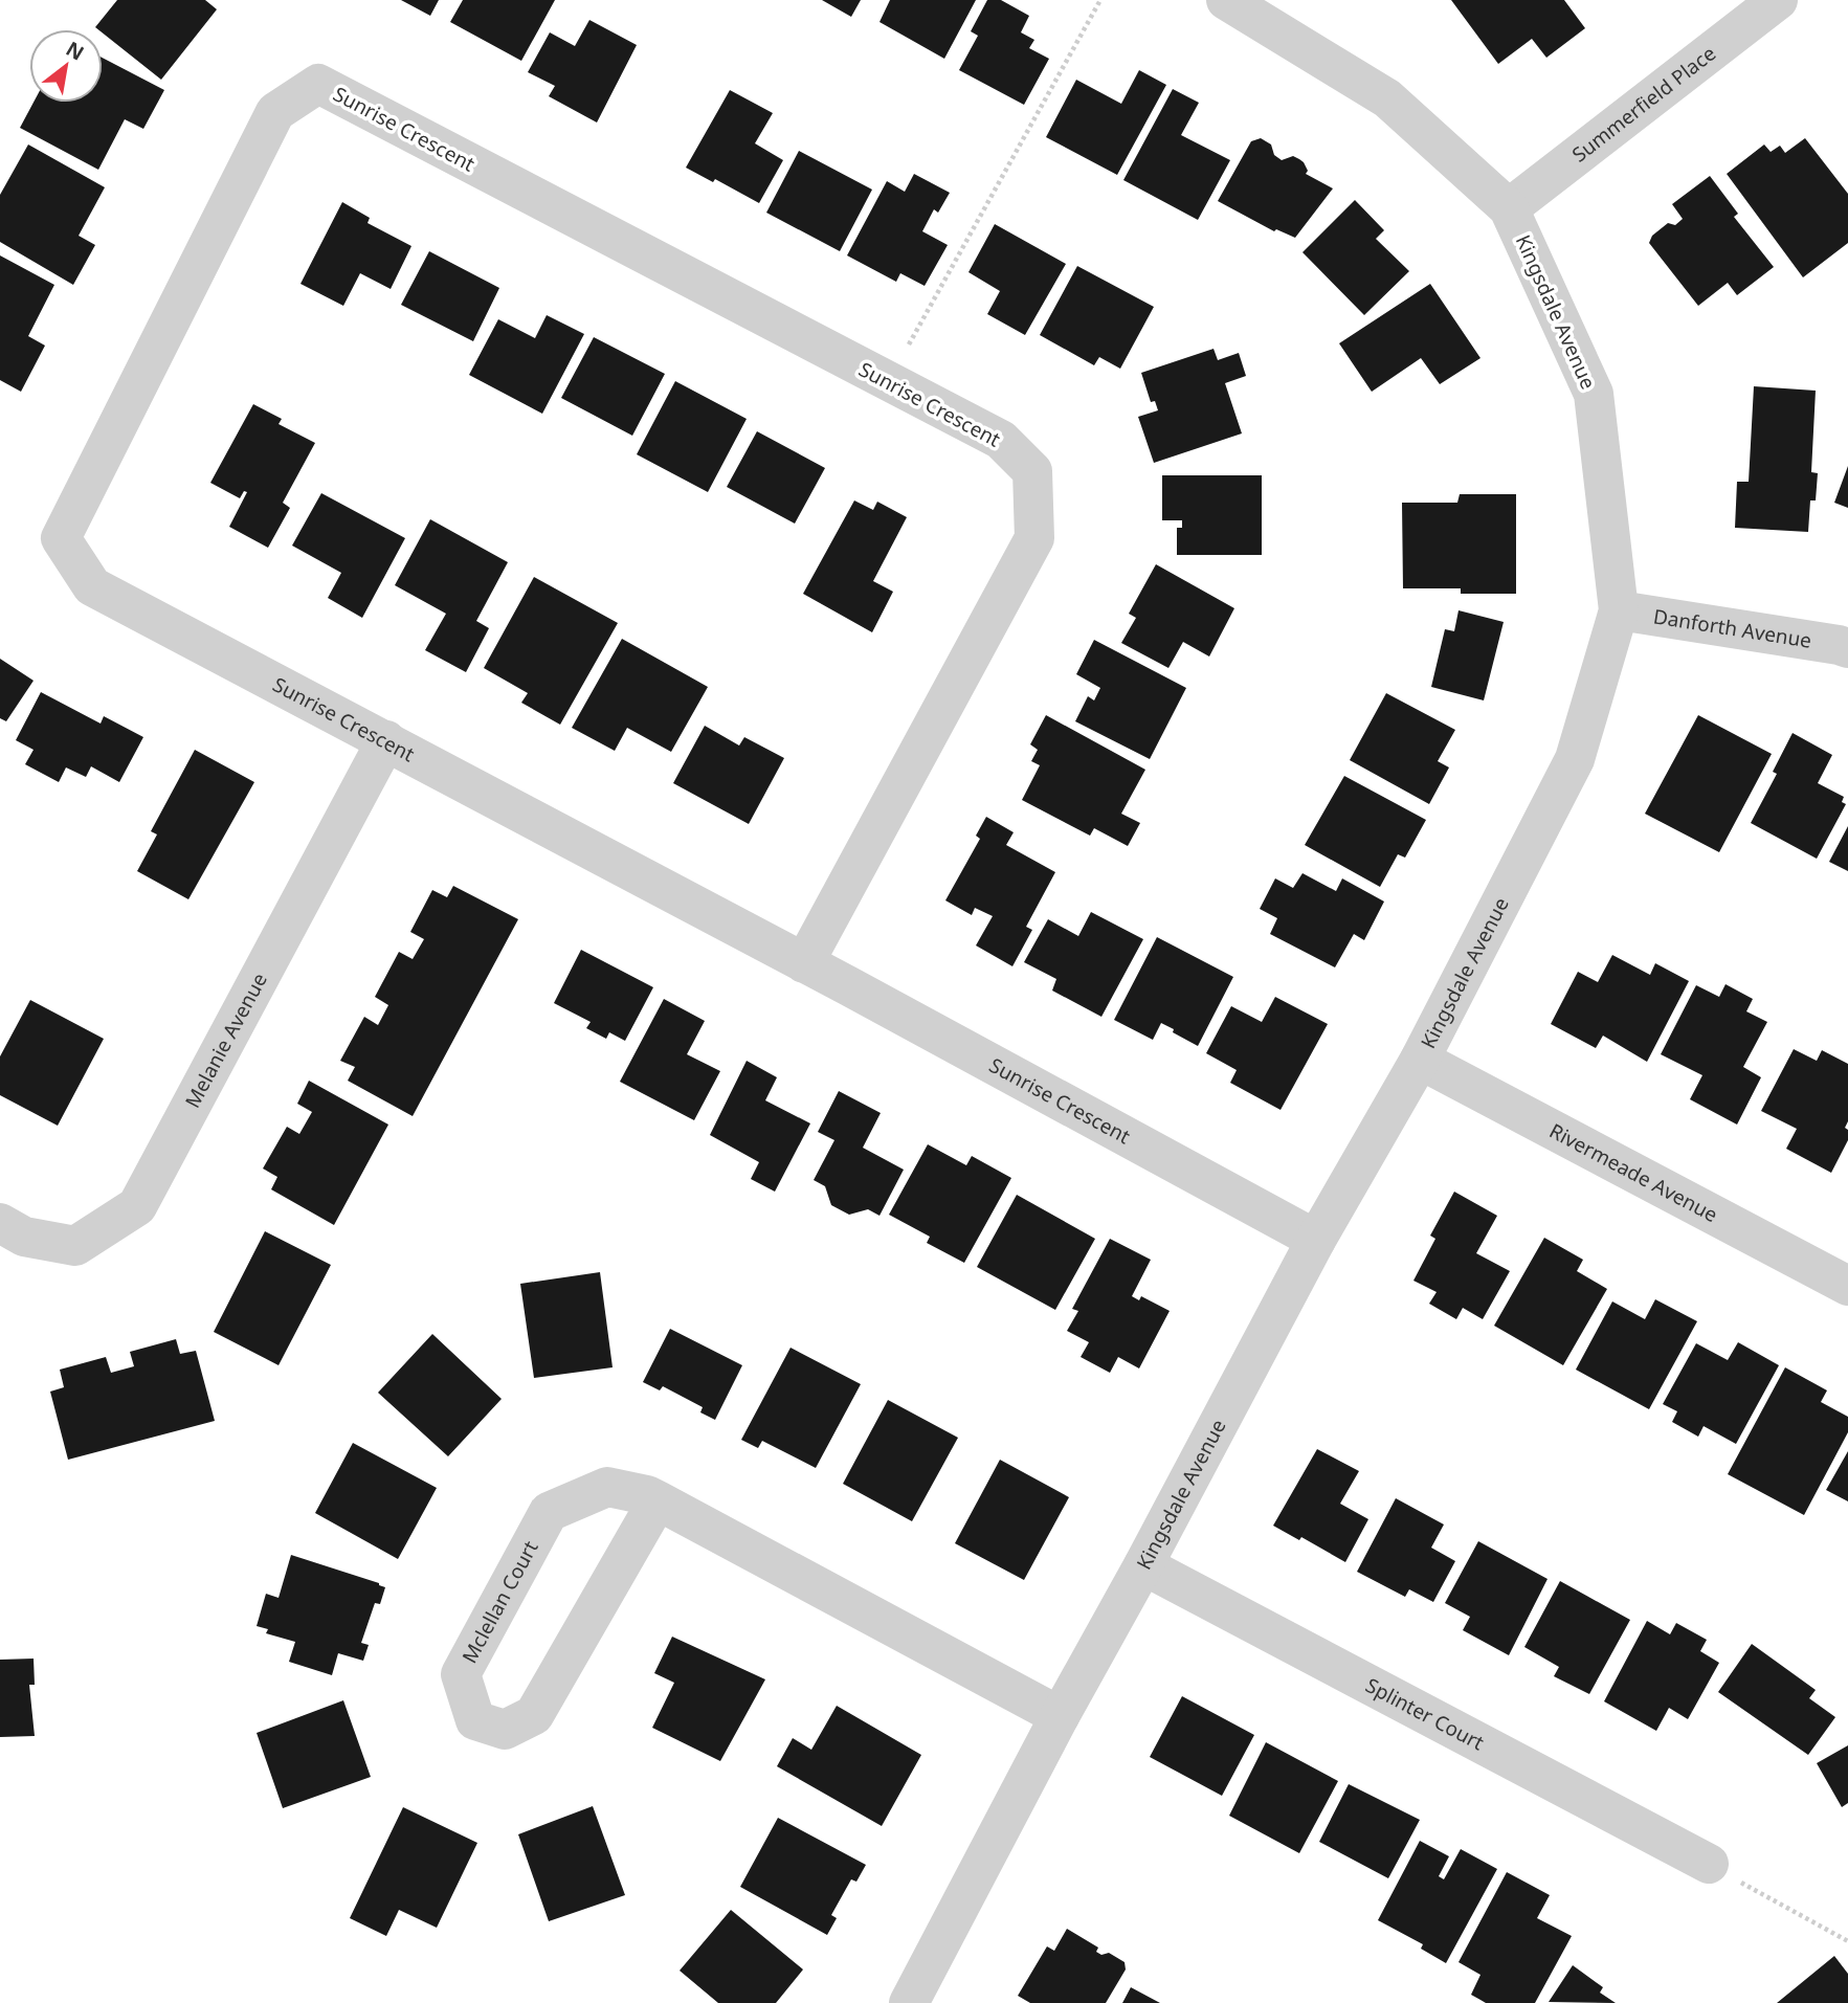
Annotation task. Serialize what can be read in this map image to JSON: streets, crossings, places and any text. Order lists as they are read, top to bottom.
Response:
{
  "streets": {
    "street": [
      "Summerfield Place",
      "Sunrise Crescent",
      "Kingsdale Avenue",
      "Danforth Avenue",
      "Melanie Avenue",
      "Rivermeade Avenue",
      "Mclellan Court",
      "Splinter Court"
    ]
  },
  "crossings": [
    ["Summerfield Place", "Kingsdale Avenue"],
    ["Sunrise Crescent", "Kingsdale Avenue"],
    ["Sunrise Crescent", "Melanie Avenue"],
    ["Kingsdale Avenue", "Danforth Avenue"],
    ["Kingsdale Avenue", "Rivermeade Avenue"],
    ["Kingsdale Avenue", "Mclellan Court"],
    ["Kingsdale Avenue", "Splinter Court"]
  ],
  "north": "top right"
}
